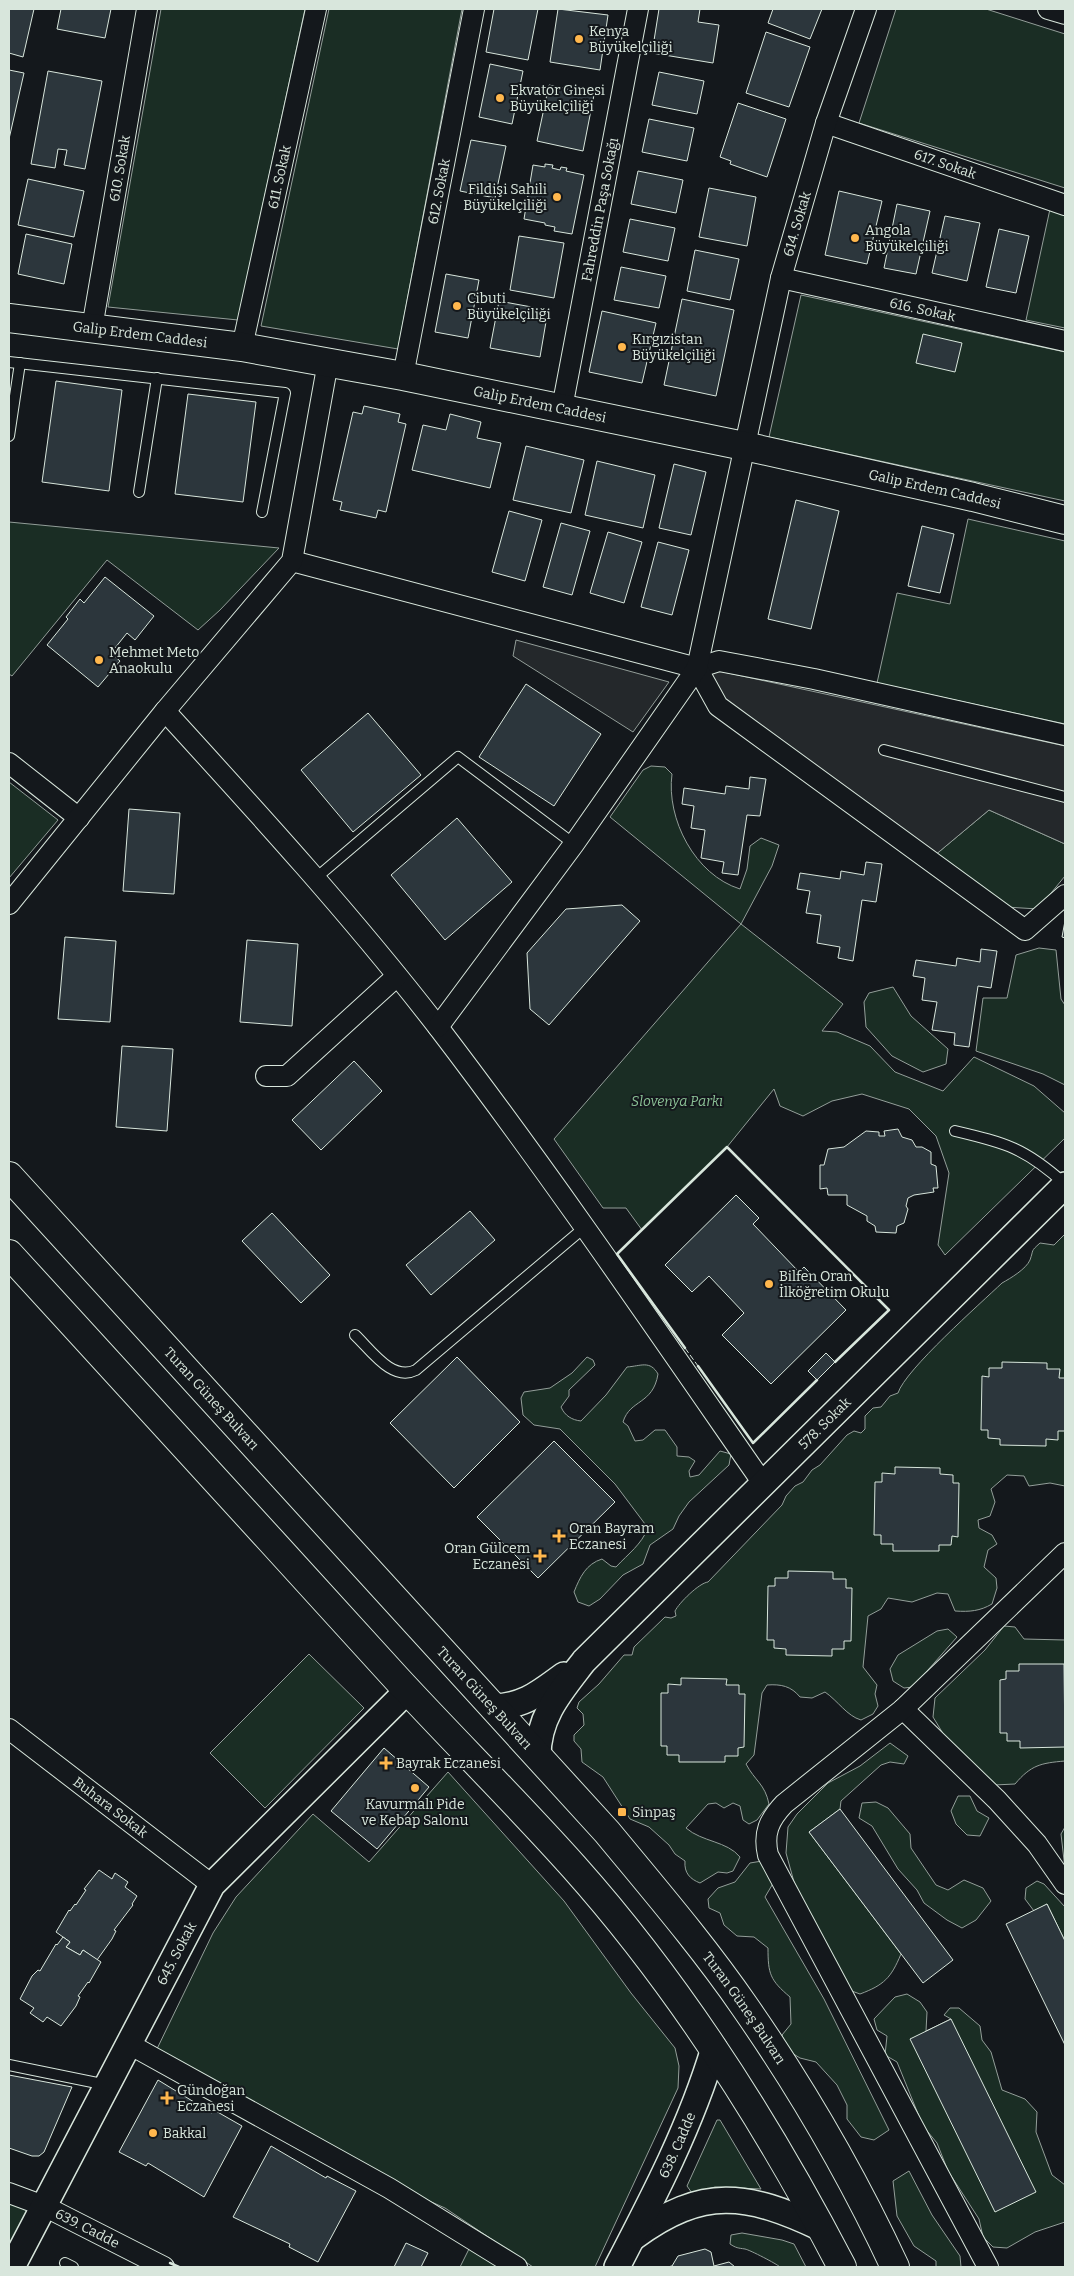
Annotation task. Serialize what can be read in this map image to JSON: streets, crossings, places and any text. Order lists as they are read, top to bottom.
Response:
{
  "streets": {
    "main road": ["Galip Erdem Caddesi", "Turan Güneş Bulvarı"],
    "street": [
      "617. Sokak",
      "610. Sokak",
      "611. Sokak",
      "612. Sokak",
      "Fahreddin Paşa Sokağı",
      "614. Sokak",
      "616. Sokak",
      "578. Sokak",
      "Buhara Sokak",
      "645. Sokak",
      "638. Cadde",
      "639. Cadde"
    ]
  },
  "crossings": [
    ["617. Sokak", "614. Sokak"],
    ["610. Sokak", "Galip Erdem Caddesi"],
    ["611. Sokak", "Galip Erdem Caddesi"],
    ["612. Sokak", "Galip Erdem Caddesi"],
    ["Fahreddin Paşa Sokağı", "Galip Erdem Caddesi"],
    ["614. Sokak", "616. Sokak"],
    ["614. Sokak", "Galip Erdem Caddesi"],
    ["Buhara Sokak", "645. Sokak"],
    ["645. Sokak", "639. Cadde"]
  ],
  "parks": ["Slovenya Parkı"],
  "places": {
    "other": [
      "Kenya Büyükelçiliği",
      "Ekvator Ginesi Büyükelçiliği",
      "Fildişi Sahili Büyükelçiliği",
      "Angola Büyükelçiliği",
      "Cibuti Büyükelçiliği",
      "Kırgızistan Büyükelçiliği",
      "Mehmet Meto Anaokulu",
      "Bilfen Oran İlköğretim Okulu",
      "Kavurmalı Pide ve Kebap Salonu",
      "Bakkal"
    ],
    "health": [
      "Oran Bayram Eczanesi",
      "Oran Gülcem Eczanesi",
      "Bayrak Eczanesi",
      "Gündoğan Eczanesi"
    ],
    "transit": ["Sinpaş"]
  }
}
